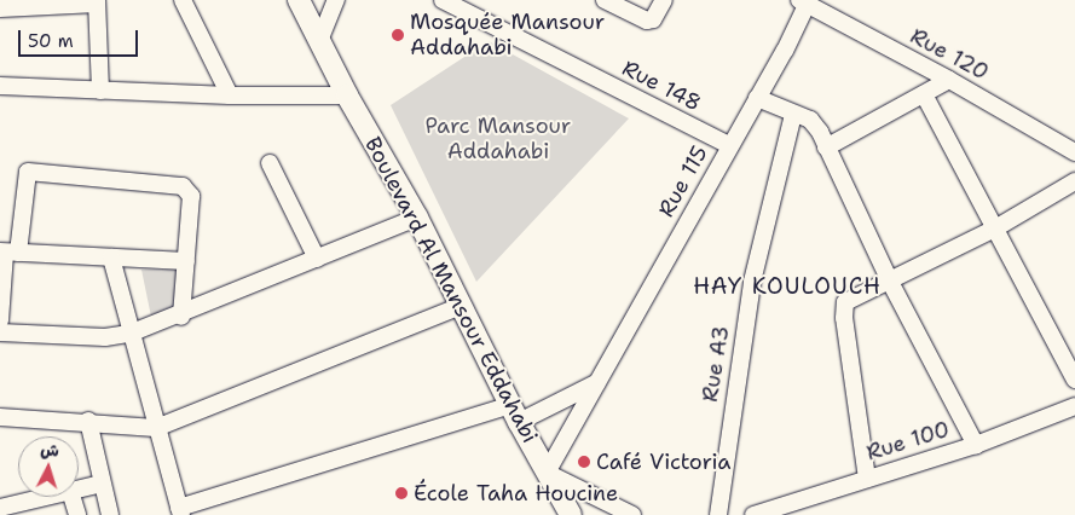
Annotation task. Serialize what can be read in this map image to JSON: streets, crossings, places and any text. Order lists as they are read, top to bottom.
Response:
{
  "streets": {
    "main road": ["Boulevard Al Mansour Eddahabi"],
    "street": [
      "Rue 120",
      "Rue 148",
      "Rue 115",
      "Rue A3",
      "Rue 100"
    ]
  },
  "crossings": [
    ["Rue 120", "Rue 115"],
    ["Rue 148", "Rue 115"],
    ["Rue 115", "Boulevard Al Mansour Eddahabi"]
  ],
  "districts": ["HAY KOULOUCH"],
  "parks": ["Parc Mansour Addahabi"],
  "places": ["Mosquée Mansour Addahabi", "Café Victoria", "École Taha Houcine"],
  "scale_bar": "50 m",
  "north": "top"
}
